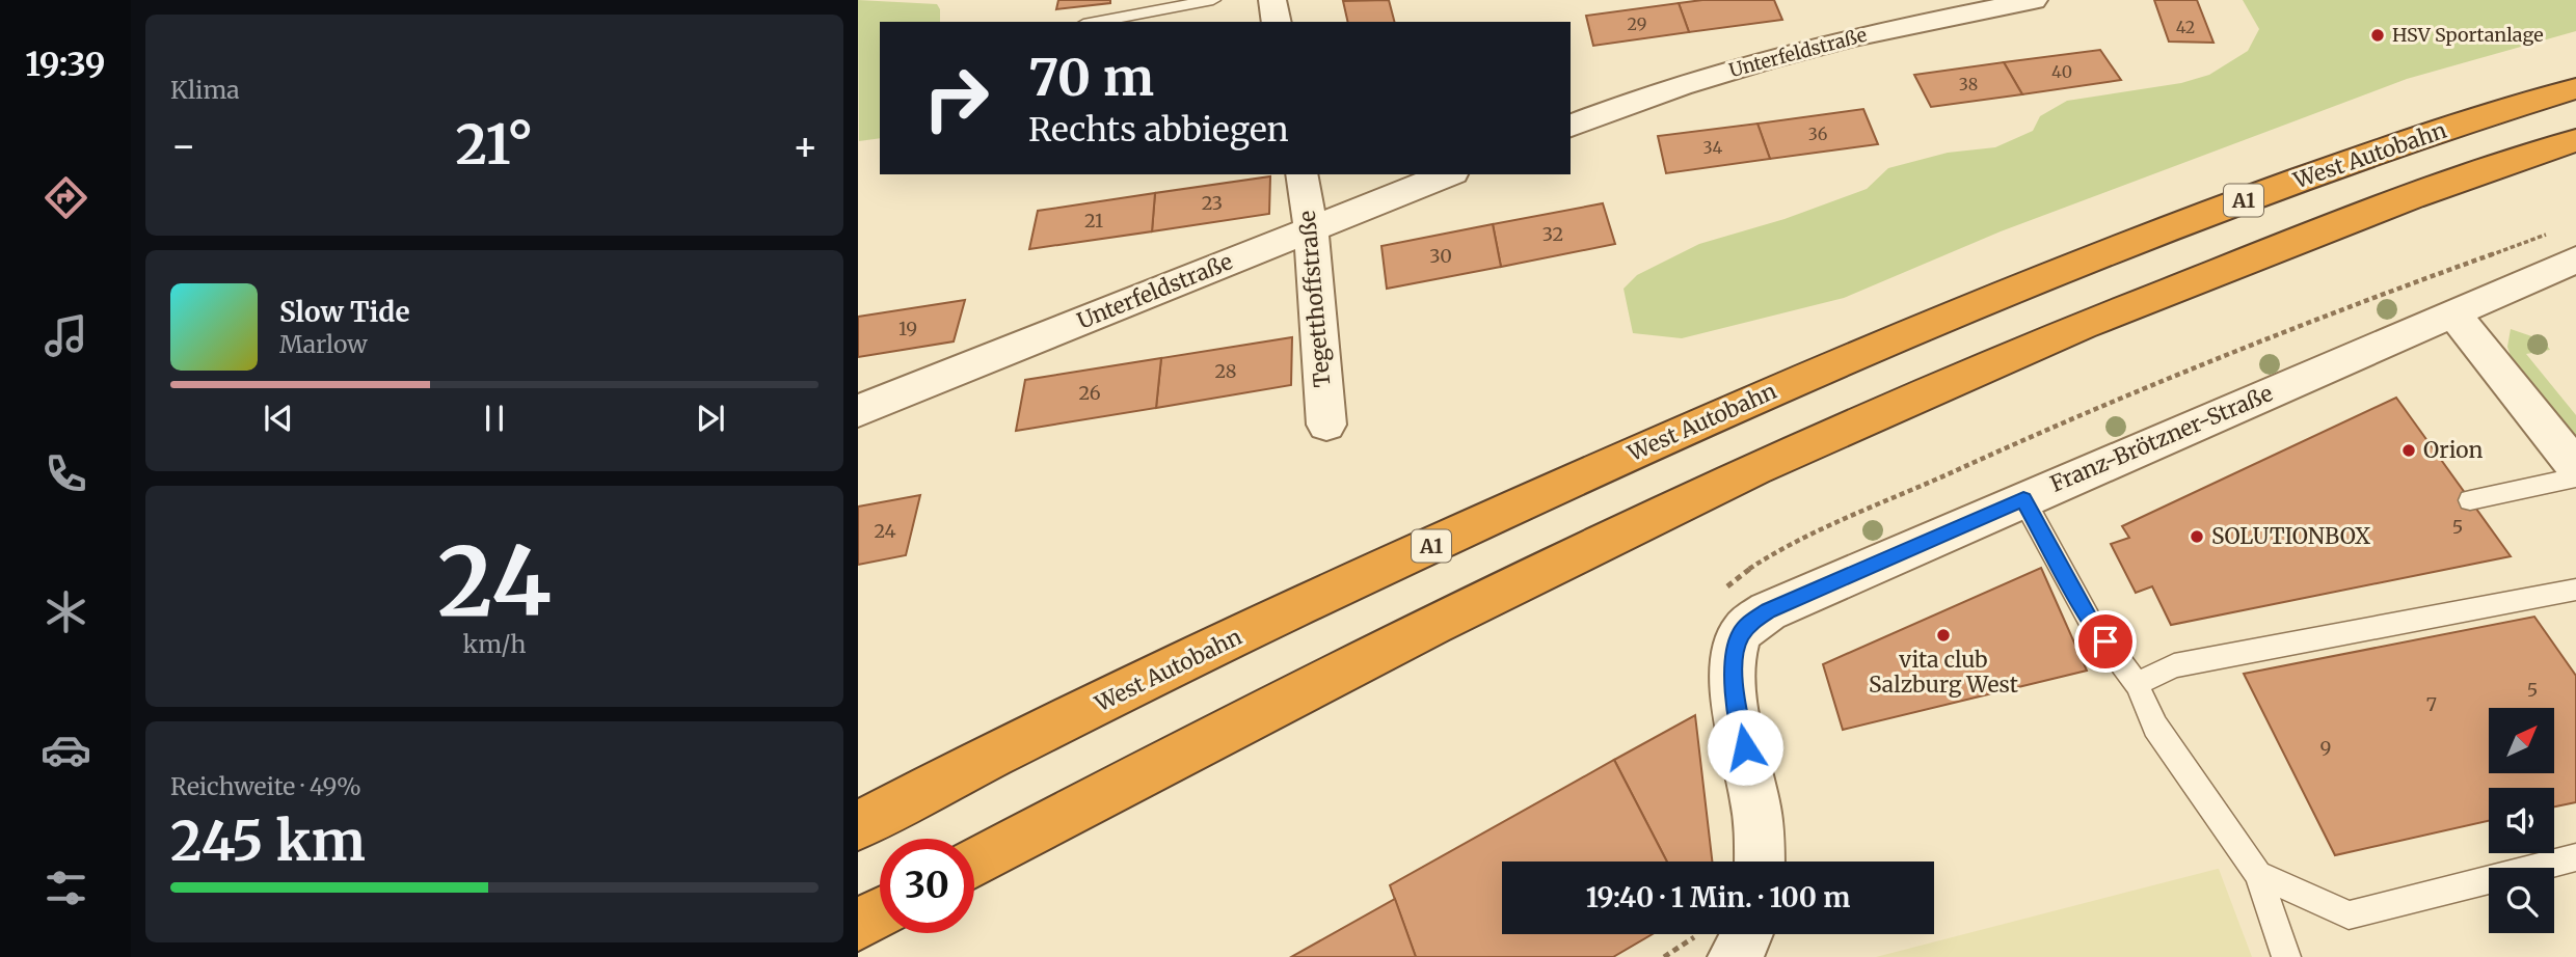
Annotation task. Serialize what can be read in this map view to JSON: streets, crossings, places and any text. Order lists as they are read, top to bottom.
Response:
{
  "streets": {
    "highway": ["West Autobahn", "A1"],
    "street": ["Unterfeldstraße", "Tegetthoffstraße", "Franz-Brötzner-Straße"]
  },
  "crossings": [
    ["Unterfeldstraße", "Tegetthoffstraße"]
  ],
  "places": [
    "HSV Sportanlage",
    "Orion",
    "SOLUTIONBOX",
    "vita club Salzburg West"
  ],
  "house_numbers": [
    "29",
    "42",
    "40",
    "38",
    "36",
    "34",
    "23",
    "21",
    "32",
    "30",
    "19",
    "28",
    "26",
    "5",
    "24",
    "5",
    "7",
    "9"
  ],
  "north": "top right",
  "page": {
    "tabs": "19:39",
    "tile": [
      "Klima",
      ["24", "km/h"],
      ["Reichweite · 49%", "245 km"]
    ],
    "turn": ["70 m", "Rechts abbiegen"],
    "heat": ["−", "21°", "+"],
    "song": ["Slow Tide", "Marlow"],
    "limit": "30",
    "trip": "19:40 · 1 Min. · 100 m"
  }
}
